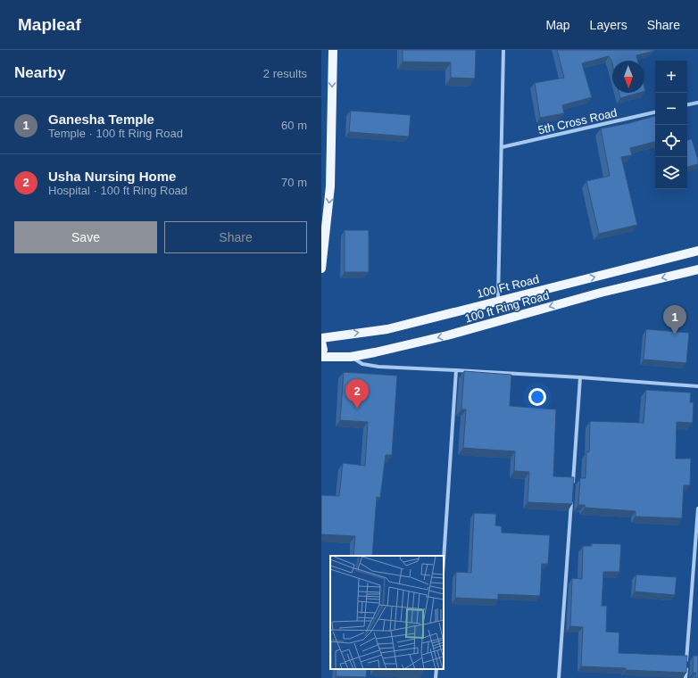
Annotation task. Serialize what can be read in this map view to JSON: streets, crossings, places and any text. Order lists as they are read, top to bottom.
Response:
{
  "streets": {
    "main road": ["100 Ft Road", "100 ft Ring Road"],
    "street": ["5th Cross Road"]
  },
  "one_way": ["100 Ft Road", "100 ft Ring Road"],
  "north": "bottom",
  "page": {
    "header": "Mapleaf",
    "nav": ["Map", "Layers", "Share"],
    "heading": ["Nearby", "2 results"],
    "map_buttons": ["+", "−"],
    "list": [
      {
        "mark": "1",
        "name": "Ganesha Temple",
        "note": "Temple · 100 ft Ring Road",
        "value": "60 m"
      },
      {
        "mark": "2",
        "name": "Usha Nursing Home",
        "note": "Hospital · 100 ft Ring Road",
        "value": "70 m"
      }
    ],
    "buttons": ["Save", "Share"],
    "pins": ["1", "2"]
  }
}
